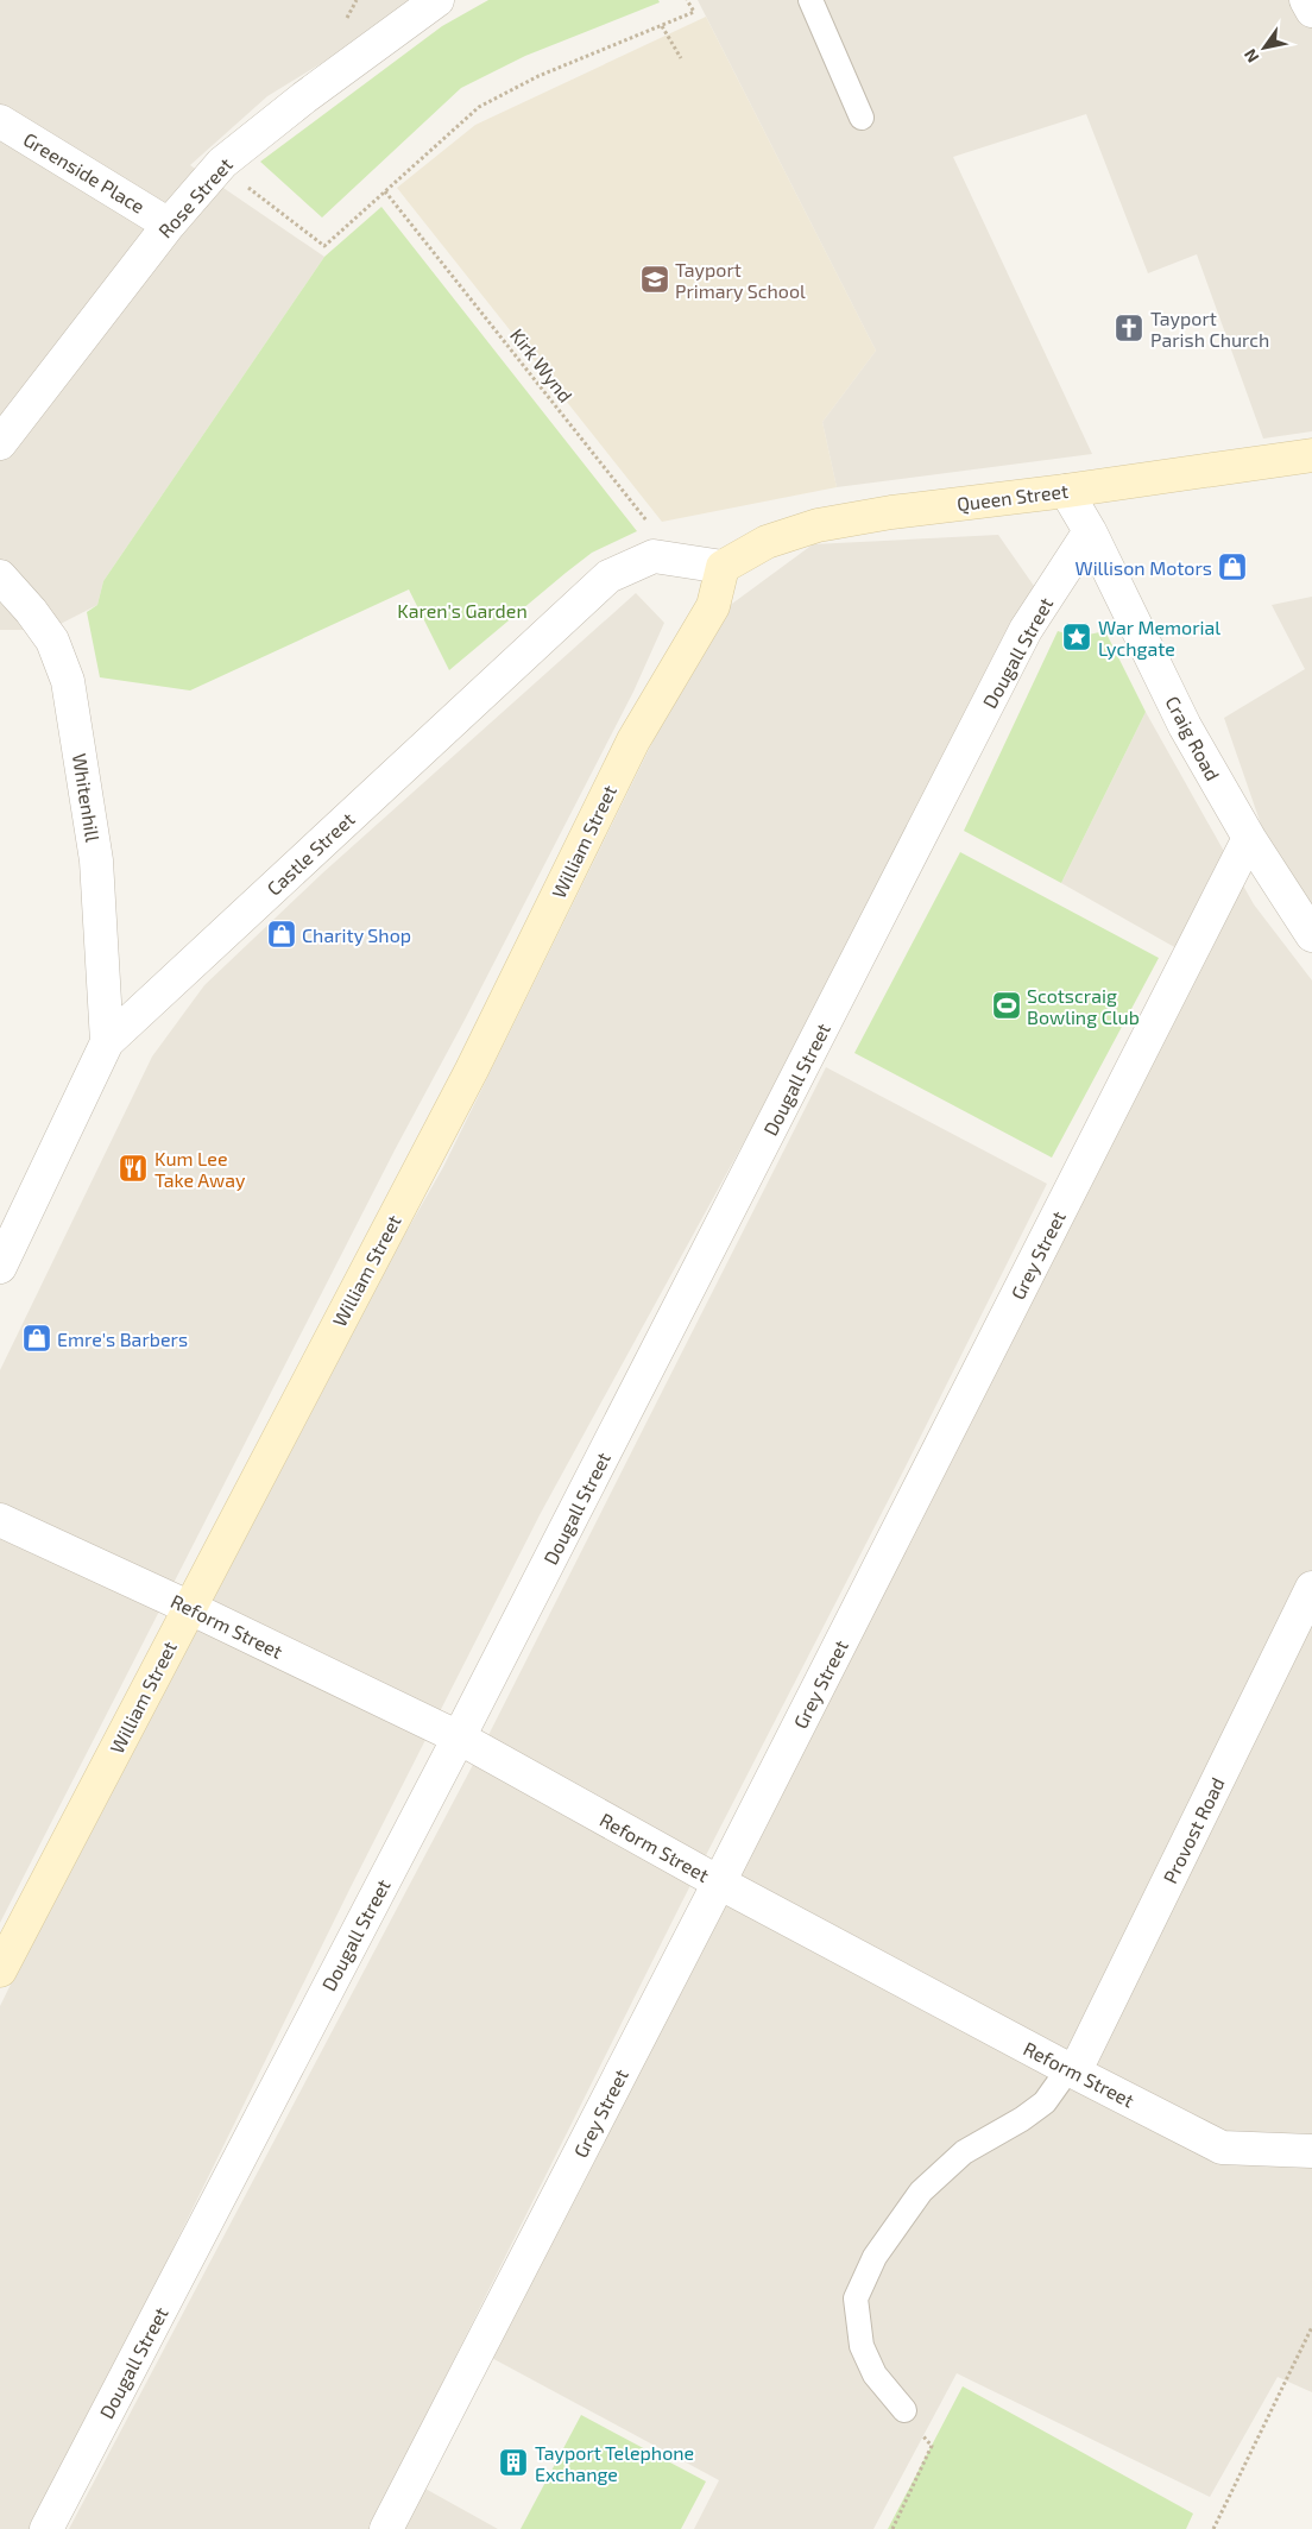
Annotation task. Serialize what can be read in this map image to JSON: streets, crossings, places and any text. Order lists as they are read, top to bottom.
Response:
{
  "streets": {
    "main road": ["Queen Street", "William Street"],
    "street": [
      "Greenside Place",
      "Rose Street",
      "Dougall Street",
      "Craig Road",
      "Whitenhill",
      "Castle Street",
      "Grey Street",
      "Reform Street",
      "Provost Road"
    ],
    "path": ["Kirk Wynd"]
  },
  "crossings": [
    ["Greenside Place", "Rose Street"],
    ["Kirk Wynd", "Castle Street"],
    ["Queen Street", "William Street"],
    ["Queen Street", "Castle Street"],
    ["Dougall Street", "Craig Road"],
    ["Dougall Street", "Reform Street"],
    ["Craig Road", "Grey Street"],
    ["Whitenhill", "Castle Street"],
    ["William Street", "Castle Street"],
    ["William Street", "Reform Street"],
    ["Grey Street", "Reform Street"],
    ["Reform Street", "Provost Road"]
  ],
  "parks": ["Karen's Garden"],
  "places": {
    "school or university": ["Tayport Primary School"],
    "church": ["Tayport Parish Church"],
    "shop": ["Willison Motors", "Charity Shop", "Emre's Barbers"],
    "place": ["War Memorial Lychgate"],
    "sports": ["Scotscraig Bowling Club"],
    "restaurant": ["Kum Lee Take Away"],
    "building": ["Tayport Telephone Exchange"]
  },
  "north": "bottom left"
}
